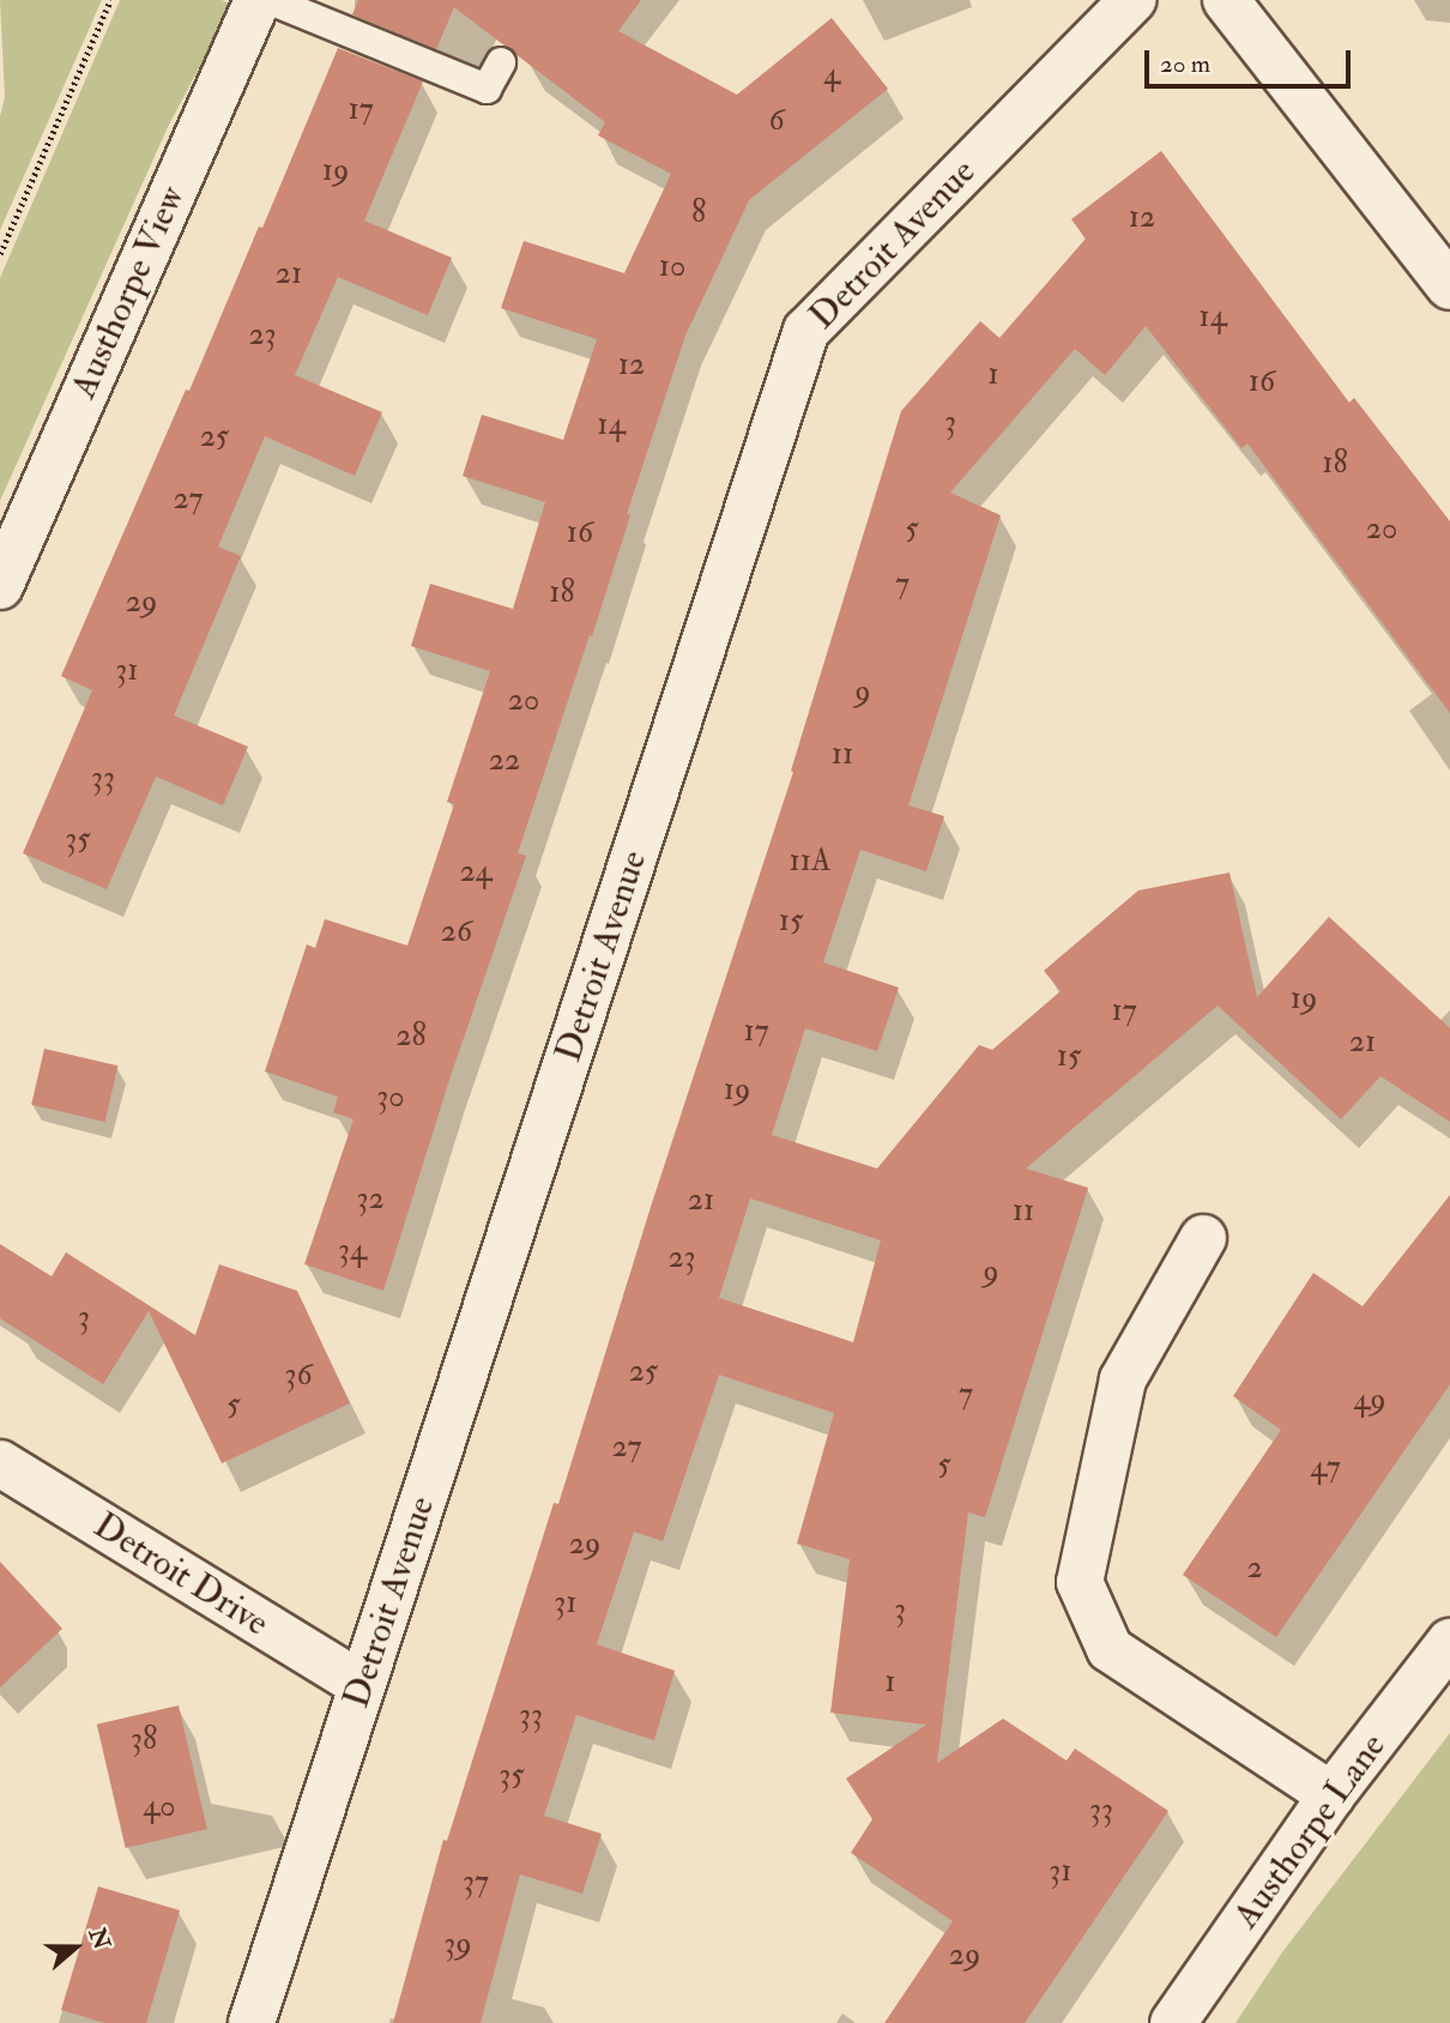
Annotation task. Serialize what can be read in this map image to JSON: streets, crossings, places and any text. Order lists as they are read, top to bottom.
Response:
{
  "streets": {
    "street": [
      "Detroit Avenue",
      "Austhorpe View",
      "Detroit Drive",
      "Austhorpe Lane"
    ]
  },
  "crossings": [
    ["Detroit Avenue", "Detroit Drive"]
  ],
  "house_numbers": [
    "4",
    "17",
    "6",
    "19",
    "8",
    "12",
    "10",
    "21",
    "14",
    "23",
    "12",
    "1",
    "16",
    "3",
    "14",
    "25",
    "18",
    "27",
    "5",
    "20",
    "16",
    "7",
    "18",
    "29",
    "31",
    "9",
    "20",
    "11",
    "22",
    "33",
    "35",
    "11A",
    "24",
    "15",
    "26",
    "19",
    "17",
    "17",
    "28",
    "21",
    "15",
    "19",
    "30",
    "32",
    "21",
    "11",
    "34",
    "23",
    "9",
    "3",
    "25",
    "36",
    "7",
    "49",
    "5",
    "27",
    "5",
    "47",
    "29",
    "2",
    "31",
    "3",
    "1",
    "33",
    "38",
    "35",
    "40",
    "33",
    "31",
    "37",
    "39",
    "29"
  ],
  "scale_bar": "20 m",
  "north": "right"
}
